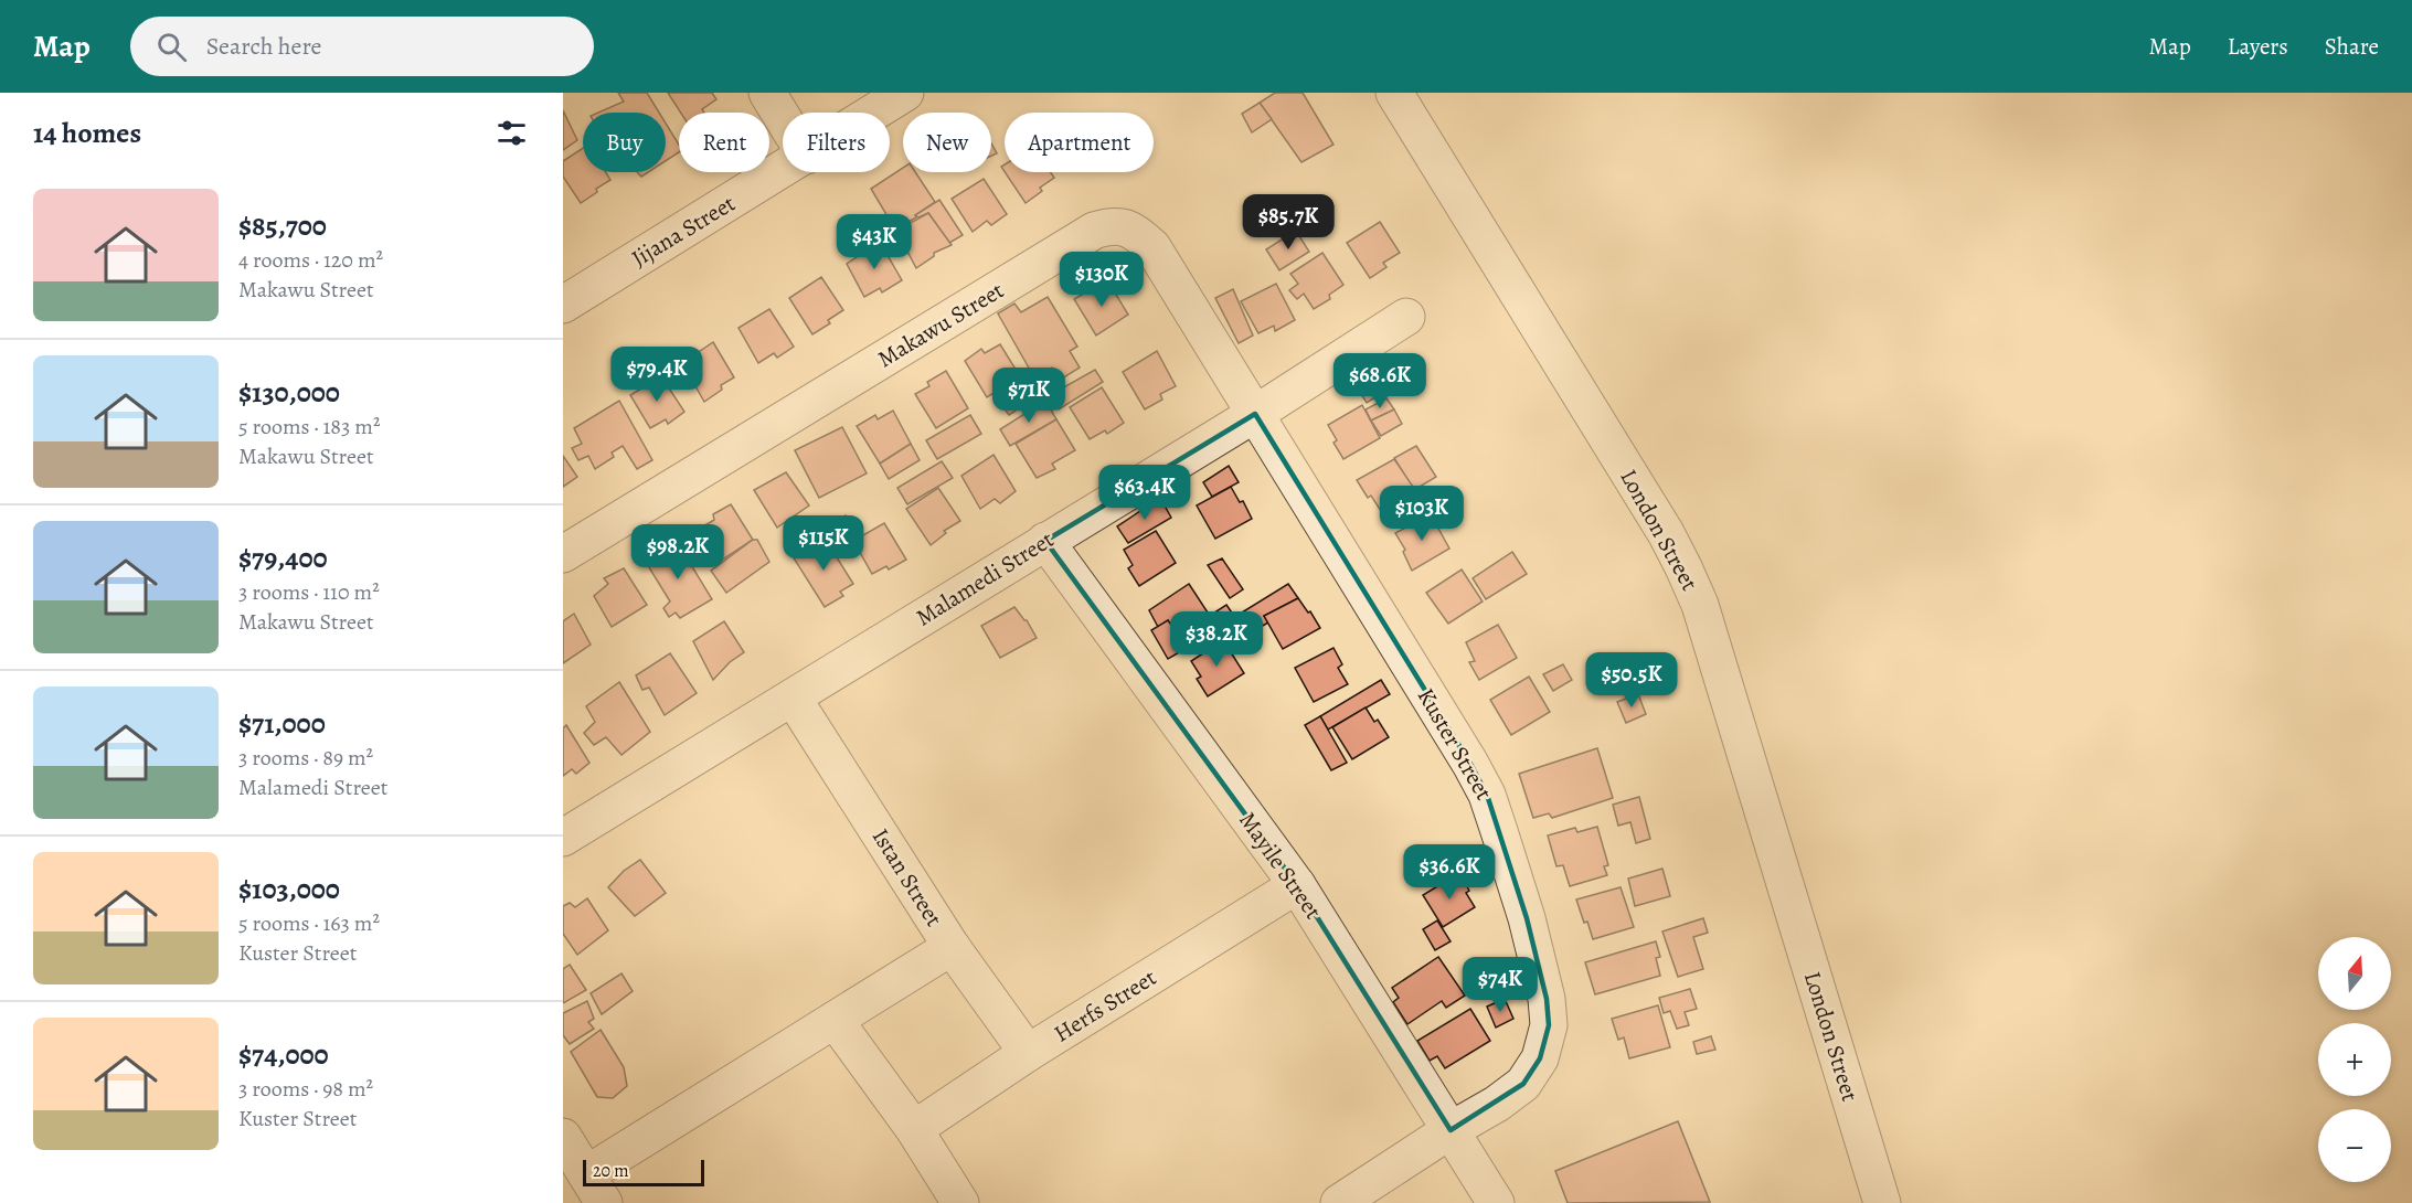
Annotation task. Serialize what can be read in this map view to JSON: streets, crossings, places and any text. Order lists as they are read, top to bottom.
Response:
{
  "streets": {
    "street": [
      "Jijana Street",
      "Makawu Street",
      "London Street",
      "Malamedi Street",
      "Kuster Street",
      "Mayile Street",
      "Istan Street",
      "Herfs Street"
    ]
  },
  "crossings": [
    ["Makawu Street", "Malamedi Street"],
    ["Makawu Street", "Kuster Street"],
    ["Malamedi Street", "Kuster Street"],
    ["Malamedi Street", "Mayile Street"],
    ["Malamedi Street", "Istan Street"],
    ["Kuster Street", "Mayile Street"],
    ["Mayile Street", "Herfs Street"],
    ["Istan Street", "Herfs Street"]
  ],
  "scale_bar": "20 m",
  "north": "top",
  "page": {
    "header": "Map",
    "search": "Search here",
    "nav": ["Map", "Layers", "Share"],
    "heading": "14 homes",
    "chip": [
      "Buy",
      "Rent",
      "Filters",
      "New",
      "Apartment"
    ],
    "list": [
      {
        "name": "$85,700",
        "note": "4 rooms · 120 m² · Makawu Street"
      },
      {
        "name": "$130,000",
        "note": "5 rooms · 183 m² · Makawu Street"
      },
      {
        "name": "$79,400",
        "note": "3 rooms · 110 m² · Makawu Street"
      },
      {
        "name": "$71,000",
        "note": "3 rooms · 89 m² · Malamedi Street"
      },
      {
        "name": "$103,000",
        "note": "5 rooms · 163 m² · Kuster Street"
      },
      {
        "name": "$74,000",
        "note": "3 rooms · 98 m² · Kuster Street"
      }
    ],
    "price": [
      "$85.7K",
      "$43K",
      "$130K",
      "$79.4K",
      "$68.6K",
      "$71K",
      "$63.4K",
      "$103K",
      "$115K",
      "$98.2K",
      "$38.2K",
      "$50.5K",
      "$36.6K",
      "$74K"
    ],
    "map_buttons": ["+", "−"],
    "scale": "20 m"
  }
}
